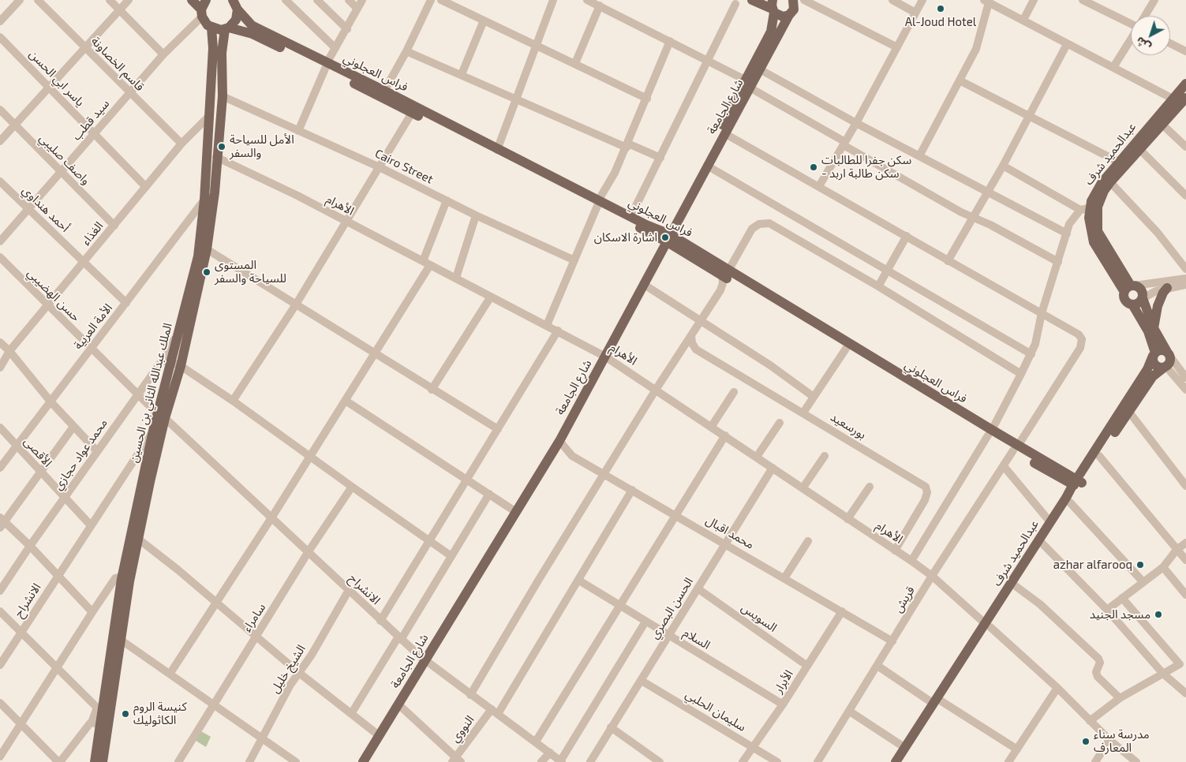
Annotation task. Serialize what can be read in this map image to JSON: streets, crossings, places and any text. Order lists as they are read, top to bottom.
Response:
{
  "streets": {
    "main road": [
      "فراس العجلوني",
      "شارع الجامعة",
      "عبدالحميد شرف",
      "الملك عبدالله الثاني بن الحسين"
    ],
    "street": [
      "قاسم الخصاونة",
      "ياسر ابي الحسن",
      "سيد قطب",
      "واصف صليبي",
      "Cairo Street",
      "الأهرام",
      "أحمد هنداوي",
      "الغذاء",
      "حسن الهضيبي",
      "الأمة العربية",
      "بورسعيد",
      "الأقصى",
      "محمد عواد حجازي",
      "محمد اقبال",
      "الانشراح",
      "قريش",
      "الحسن البصري",
      "سامراء",
      "السويس",
      "السلام",
      "الشيخ خليل",
      "الأبرار",
      "سليمان الحلبي",
      "النووي"
    ]
  },
  "crossings": [
    ["قاسم الخصاونة", "سيد قطب"],
    ["قاسم الخصاونة", "الغذاء"],
    ["فراس العجلوني", "شارع الجامعة"],
    ["فراس العجلوني", "عبدالحميد شرف"],
    ["فراس العجلوني", "الملك عبدالله الثاني بن الحسين"],
    ["فراس العجلوني", "قريش"],
    ["ياسر ابي الحسن", "سيد قطب"],
    ["ياسر ابي الحسن", "الغذاء"],
    ["شارع الجامعة", "الأهرام"],
    ["شارع الجامعة", "محمد اقبال"],
    ["شارع الجامعة", "الانشراح"],
    ["سيد قطب", "واصف صليبي"],
    ["سيد قطب", "أحمد هنداوي"],
    ["عبدالحميد شرف", "الأهرام"],
    ["واصف صليبي", "الغذاء"],
    ["Cairo Street", "الملك عبدالله الثاني بن الحسين"],
    ["الأهرام", "الملك عبدالله الثاني بن الحسين"],
    ["الأهرام", "بورسعيد"],
    ["الأهرام", "قريش"],
    ["الأهرام", "الحسن البصري"],
    ["أحمد هنداوي", "الغذاء"],
    ["أحمد هنداوي", "الأمة العربية"],
    ["الغذاء", "حسن الهضيبي"],
    ["الغذاء", "الملك عبدالله الثاني بن الحسين"],
    ["حسن الهضيبي", "الأمة العربية"],
    ["حسن الهضيبي", "الملك عبدالله الثاني بن الحسين"],
    ["حسن الهضيبي", "محمد عواد حجازي"],
    ["حسن الهضيبي", "الانشراح"],
    ["الأمة العربية", "الملك عبدالله الثاني بن الحسين"],
    ["الأمة العربية", "الأقصى"],
    ["الملك عبدالله الثاني بن الحسين", "محمد عواد حجازي"],
    ["الملك عبدالله الثاني بن الحسين", "الانشراح"],
    ["الأقصى", "محمد عواد حجازي"],
    ["الأقصى", "الانشراح"],
    ["محمد اقبال", "قريش"],
    ["محمد اقبال", "الحسن البصري"],
    ["محمد اقبال", "الأبرار"],
    ["محمد اقبال", "النووي"],
    ["الانشراح", "سامراء"],
    ["الانشراح", "الشيخ خليل"],
    ["الانشراح", "النووي"],
    ["الحسن البصري", "السويس"],
    ["الحسن البصري", "السلام"],
    ["الحسن البصري", "سليمان الحلبي"],
    ["السويس", "الأبرار"],
    ["السلام", "الأبرار"],
    ["السلام", "النووي"],
    ["الأبرار", "سليمان الحلبي"]
  ],
  "places": [
    "Al-Joud Hotel",
    "الأمل للسياحة والسفر",
    "سكن جفرا للطالبات - سكن طالبة اربد",
    "اشارة الاسكان",
    "المستوى للسياحة والسفر",
    "azhar alfarooq",
    "مسجد الجنيد",
    "كنيسة الروم الكاثوليك",
    "مدرسة سناء المعارف"
  ],
  "north": "bottom left"
}
